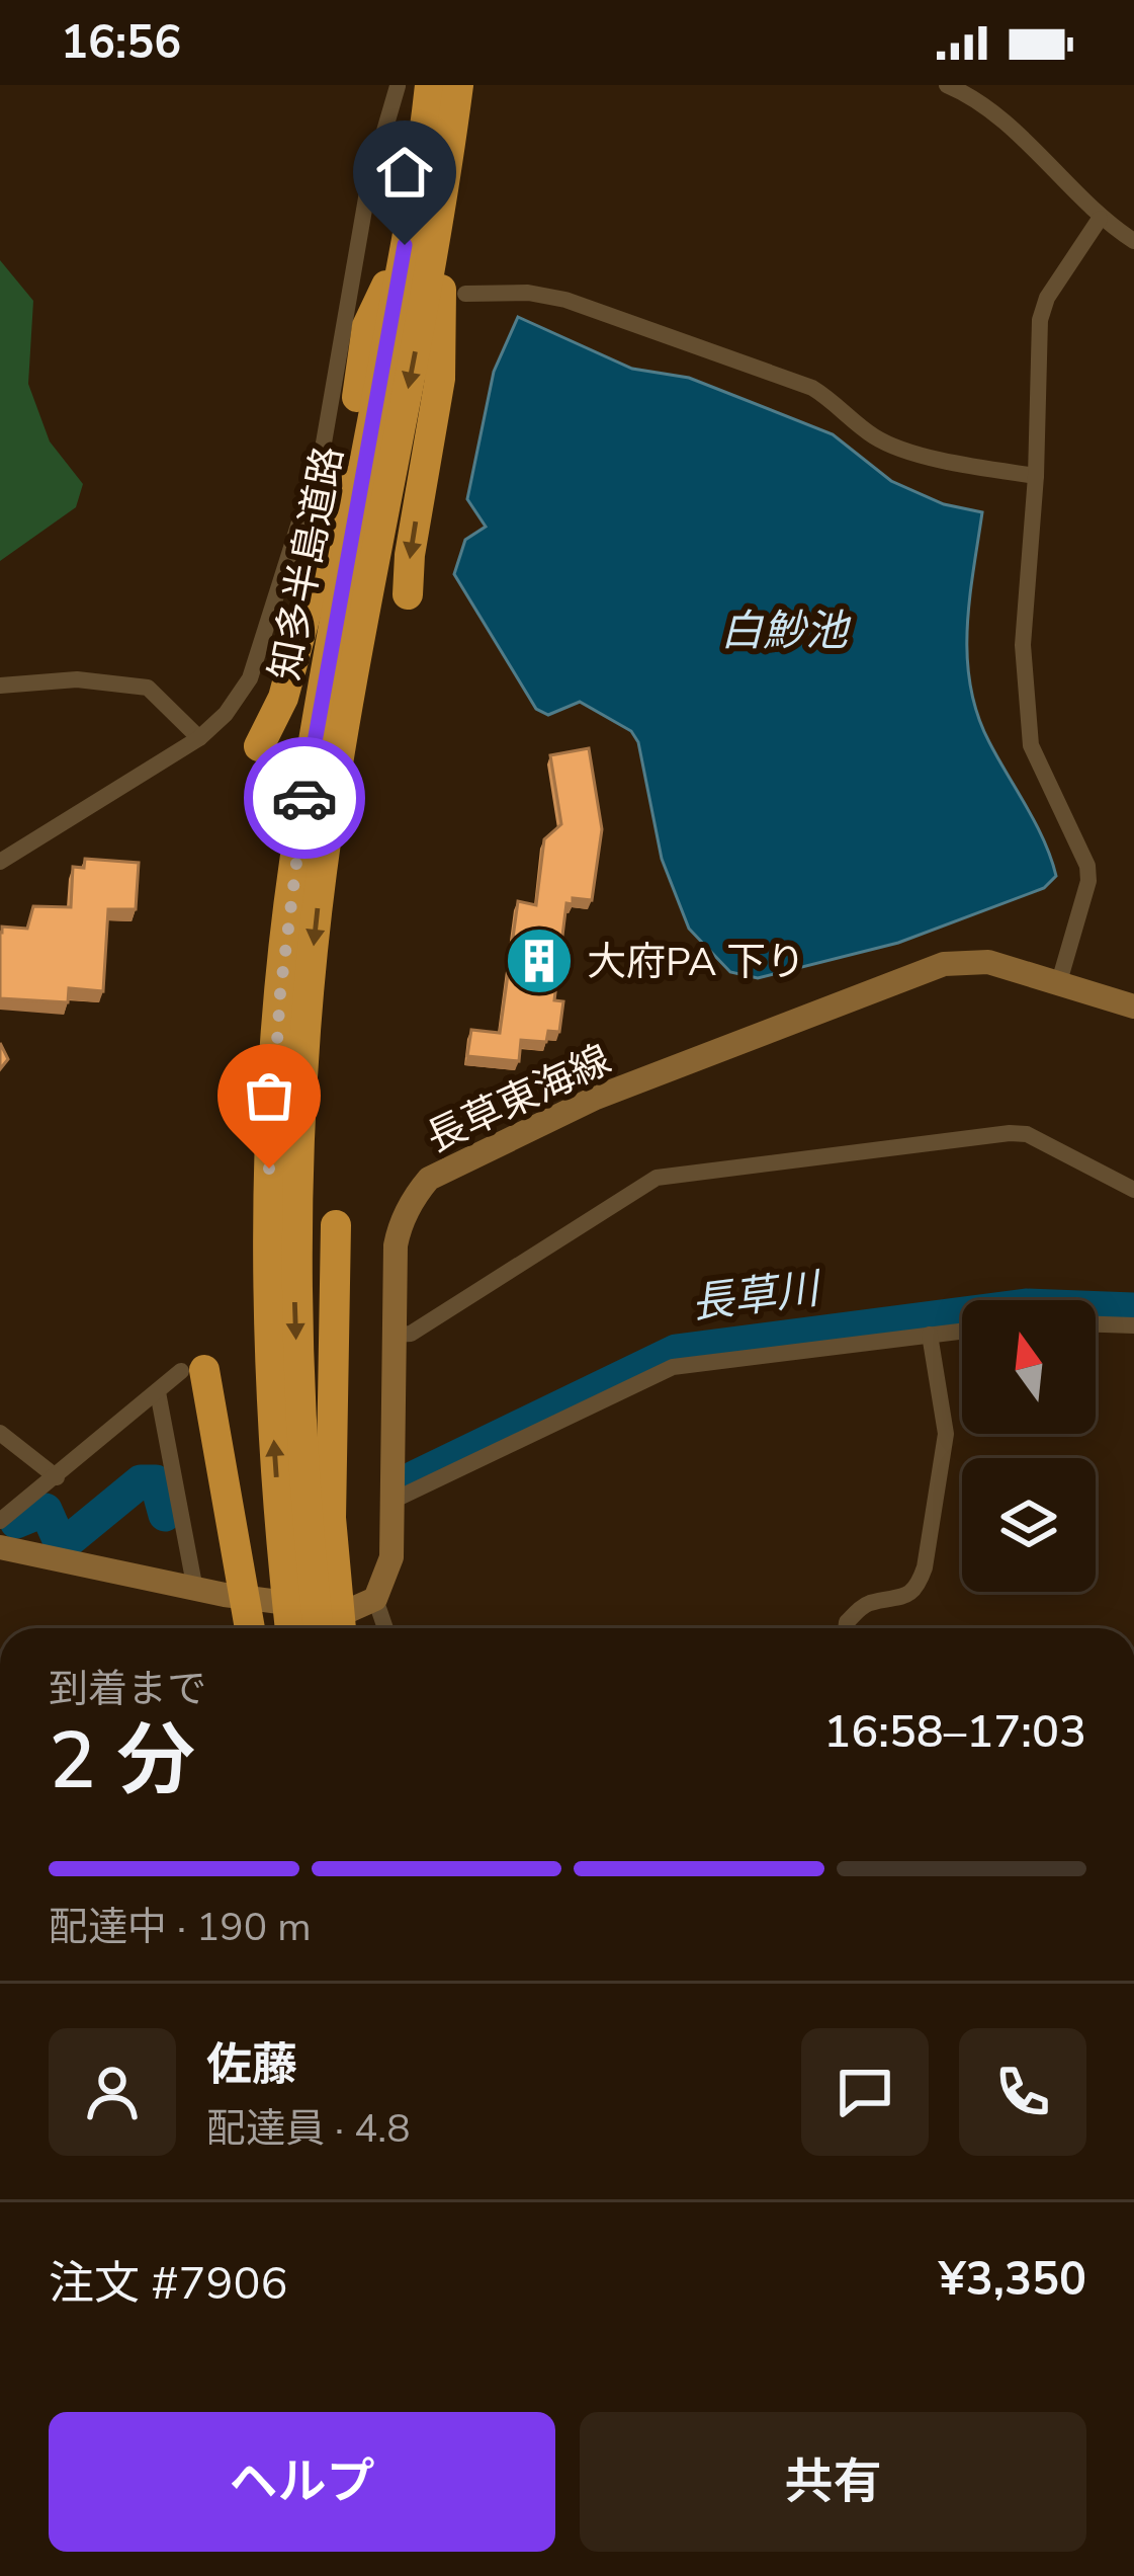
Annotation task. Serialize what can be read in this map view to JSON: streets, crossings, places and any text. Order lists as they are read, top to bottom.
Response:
{
  "streets": {
    "highway": ["知多半島道路"],
    "main road": ["長草東海線"]
  },
  "water": ["白魦池", "長草川"],
  "places": {
    "building": ["大府PA 下り"]
  },
  "north": "top",
  "page": {
    "status": "16:56",
    "heading": ["2 分", "到着まで", "16:58–17:03"],
    "panel": [
      "佐藤",
      "配達員 · 4.8",
      "注文 #7906",
      "¥3,350"
    ],
    "bar": "配達中 · 190 m",
    "buttons": ["ヘルプ", "共有"]
  }
}
